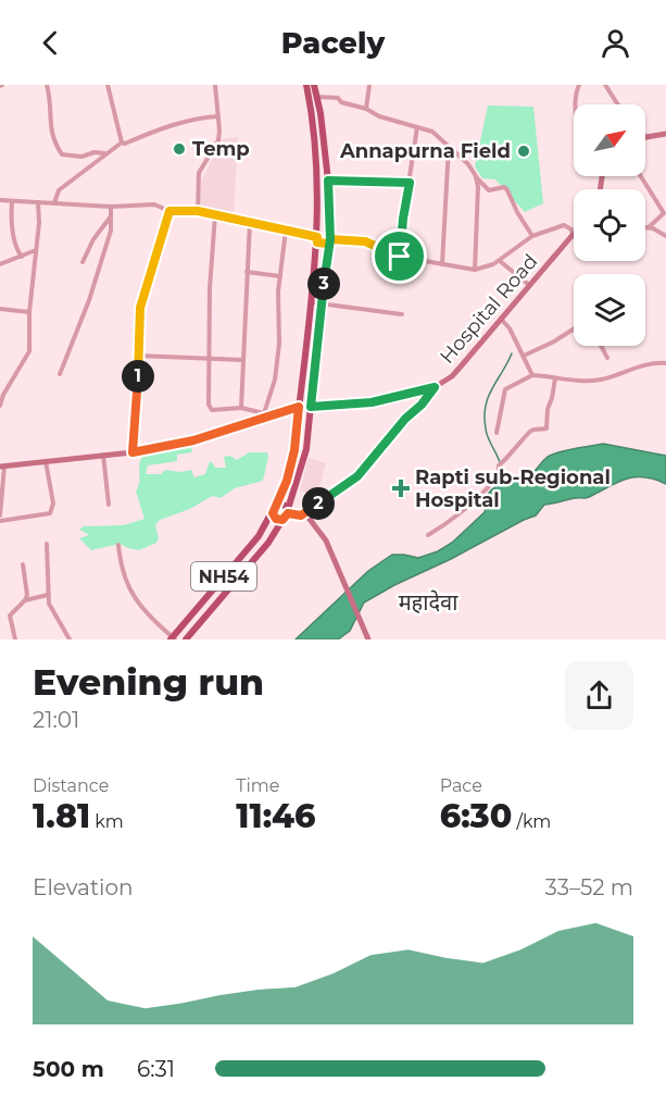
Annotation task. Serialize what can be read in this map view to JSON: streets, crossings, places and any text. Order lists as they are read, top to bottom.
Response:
{
  "streets": {
    "main road": ["NH54"],
    "street": ["Hospital Road"]
  },
  "districts": ["महादेवा"],
  "places": {
    "other": ["Temp", "Annapurna Field"],
    "health": ["Rapti sub-Regional Hospital"]
  },
  "north": "top right",
  "page": {
    "header": "Pacely",
    "pins": ["3", "1", "2"],
    "heading": ["Evening run", "21:01"],
    "stats": [
      ["Distance", "1.81 km"],
      ["Time", "11:46"],
      ["Pace", "6:30 /km"]
    ],
    "chart": ["Elevation", "33–52 m"],
    "list": [
      {
        "name": "500 m",
        "note": "6:31"
      }
    ]
  }
}
